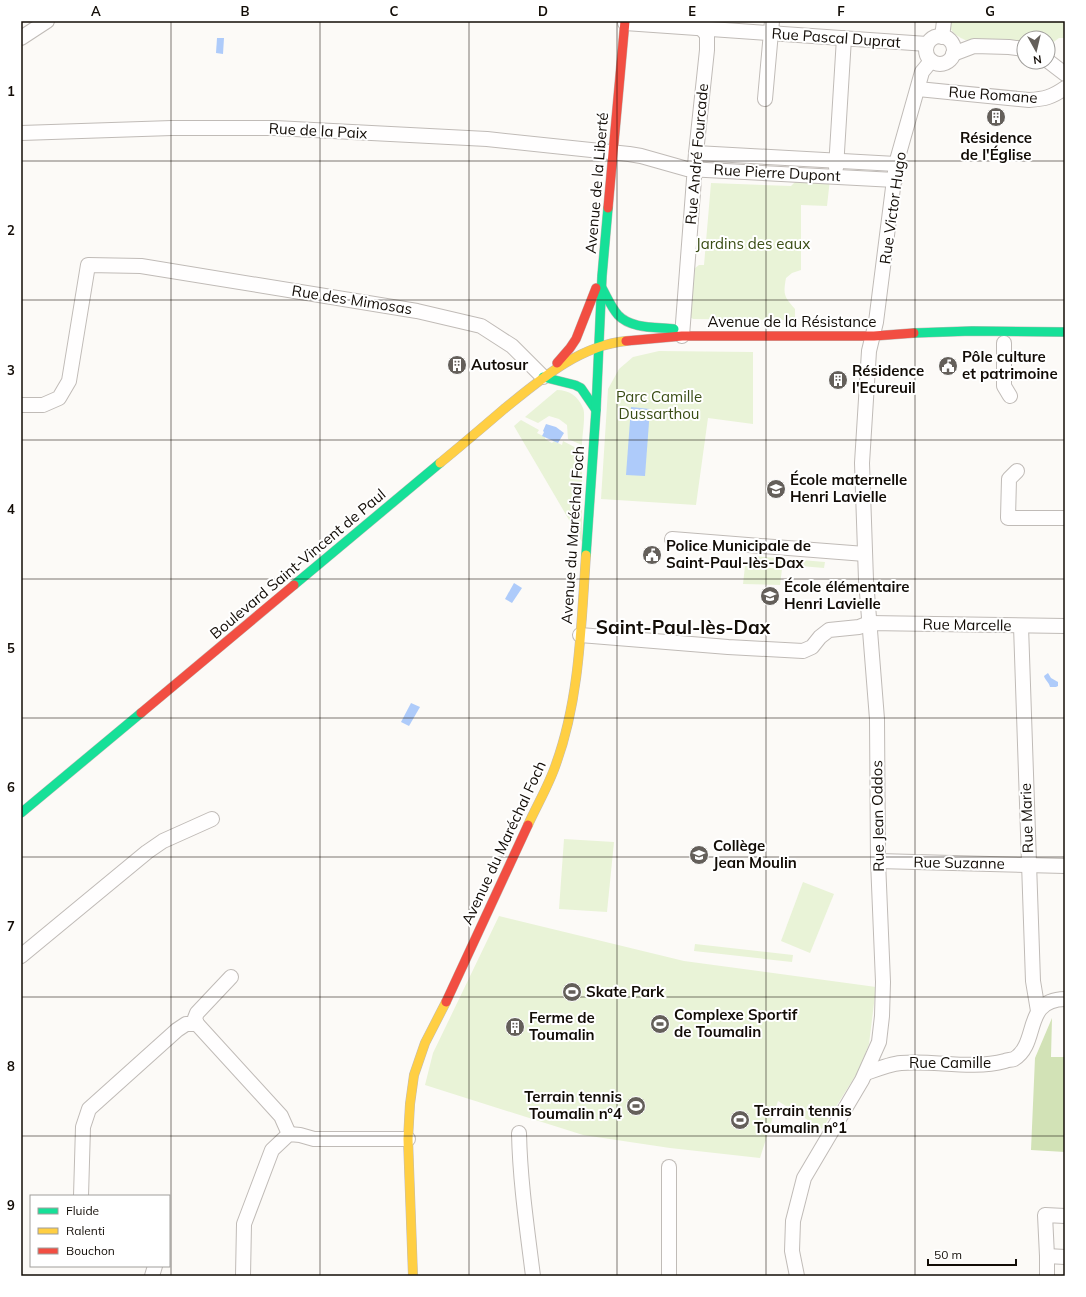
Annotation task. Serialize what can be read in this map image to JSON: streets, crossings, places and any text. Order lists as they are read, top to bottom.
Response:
{
  "streets": {
    "main road": [
      "Avenue de la Liberté",
      "Avenue de la Résistance",
      "Avenue du Maréchal Foch",
      "Boulevard Saint-Vincent de Paul"
    ],
    "street": [
      "Rue Pascal Duprat",
      "Rue Romane",
      "Rue de la Paix",
      "Rue André Fourcade",
      "Rue Pierre Dupont",
      "Rue Victor Hugo",
      "Rue des Mimosas",
      "Rue Marcelle",
      "Rue Jean Oddos",
      "Rue Marie",
      "Rue Suzanne",
      "Rue Camille"
    ]
  },
  "crossings": [
    ["Rue Pascal Duprat", "Rue André Fourcade"],
    ["Rue Pascal Duprat", "Avenue de la Liberté"],
    ["Rue Pascal Duprat", "Rue Victor Hugo"],
    ["Rue Romane", "Rue Victor Hugo"],
    ["Rue de la Paix", "Rue Pierre Dupont"],
    ["Rue de la Paix", "Avenue de la Liberté"],
    ["Rue André Fourcade", "Rue Pierre Dupont"],
    ["Rue André Fourcade", "Avenue de la Résistance"],
    ["Rue Pierre Dupont", "Avenue de la Liberté"],
    ["Rue Pierre Dupont", "Rue Victor Hugo"],
    ["Avenue de la Liberté", "Avenue de la Résistance"],
    ["Avenue de la Liberté", "Avenue du Maréchal Foch"],
    ["Avenue de la Liberté", "Boulevard Saint-Vincent de Paul"],
    ["Rue Victor Hugo", "Avenue de la Résistance"],
    ["Rue Victor Hugo", "Rue Jean Oddos"],
    ["Rue des Mimosas", "Boulevard Saint-Vincent de Paul"],
    ["Avenue de la Résistance", "Avenue du Maréchal Foch"],
    ["Avenue de la Résistance", "Boulevard Saint-Vincent de Paul"],
    ["Avenue de la Résistance", "Rue Jean Oddos"],
    ["Avenue du Maréchal Foch", "Boulevard Saint-Vincent de Paul"],
    ["Avenue du Maréchal Foch", "Rue Marcelle"],
    ["Rue Marcelle", "Rue Jean Oddos"],
    ["Rue Marcelle", "Rue Marie"],
    ["Rue Jean Oddos", "Rue Suzanne"],
    ["Rue Jean Oddos", "Rue Camille"],
    ["Rue Marie", "Rue Suzanne"],
    ["Rue Marie", "Rue Camille"]
  ],
  "districts": ["Saint-Paul-lès-Dax"],
  "parks": ["Jardins des eaux", "Parc Camille Dussarthou"],
  "places": {
    "building": [
      "Résidence de l'Église",
      "Autosur",
      "Résidence l'Ecureuil",
      "Ferme de Toumalin"
    ],
    "public building": ["Pôle culture et patrimoine", "Police Municipale de Saint-Paul-lès-Dax"],
    "school or university": ["École maternelle Henri Lavielle", "École élémentaire Henri Lavielle", "Collège Jean Moulin"],
    "sports": [
      "Skate Park",
      "Complexe Sportif de Toumalin",
      "Terrain tennis Toumalin n°4",
      "Terrain tennis Toumalin n°1"
    ]
  },
  "legend": ["Fluide", "Ralenti", "Bouchon"],
  "scale_bar": "50 m",
  "north": "bottom",
  "grid": {
    "columns": [
      "A",
      "B",
      "C",
      "D",
      "E",
      "F",
      "G"
    ],
    "rows": [
      "1",
      "2",
      "3",
      "4",
      "5",
      "6",
      "7",
      "8",
      "9"
    ]
  }
}
